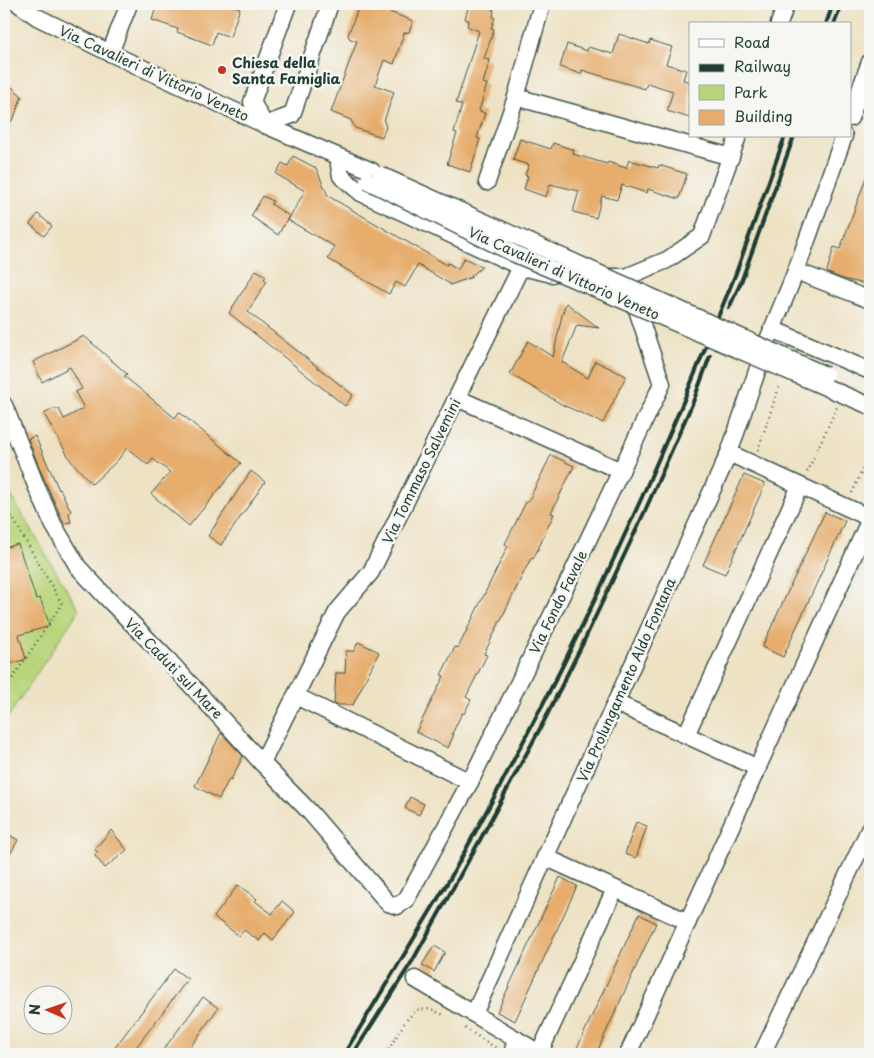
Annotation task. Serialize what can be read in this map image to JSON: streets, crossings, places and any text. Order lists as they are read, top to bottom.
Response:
{
  "streets": {
    "street": [
      "Via Cavalieri di Vittorio Veneto",
      "Via Tommaso Salvemini",
      "Via Fondo Favale",
      "Via Caduti sul Mare",
      "Via Prolungamento Aldo Fontana"
    ]
  },
  "crossings": [
    ["Via Tommaso Salvemini", "Via Caduti sul Mare"],
    ["Via Fondo Favale", "Via Caduti sul Mare"]
  ],
  "places": ["Chiesa della Santa Famiglia"],
  "legend": [
    "Road",
    "Railway",
    "Park",
    "Building"
  ],
  "north": "left"
}
